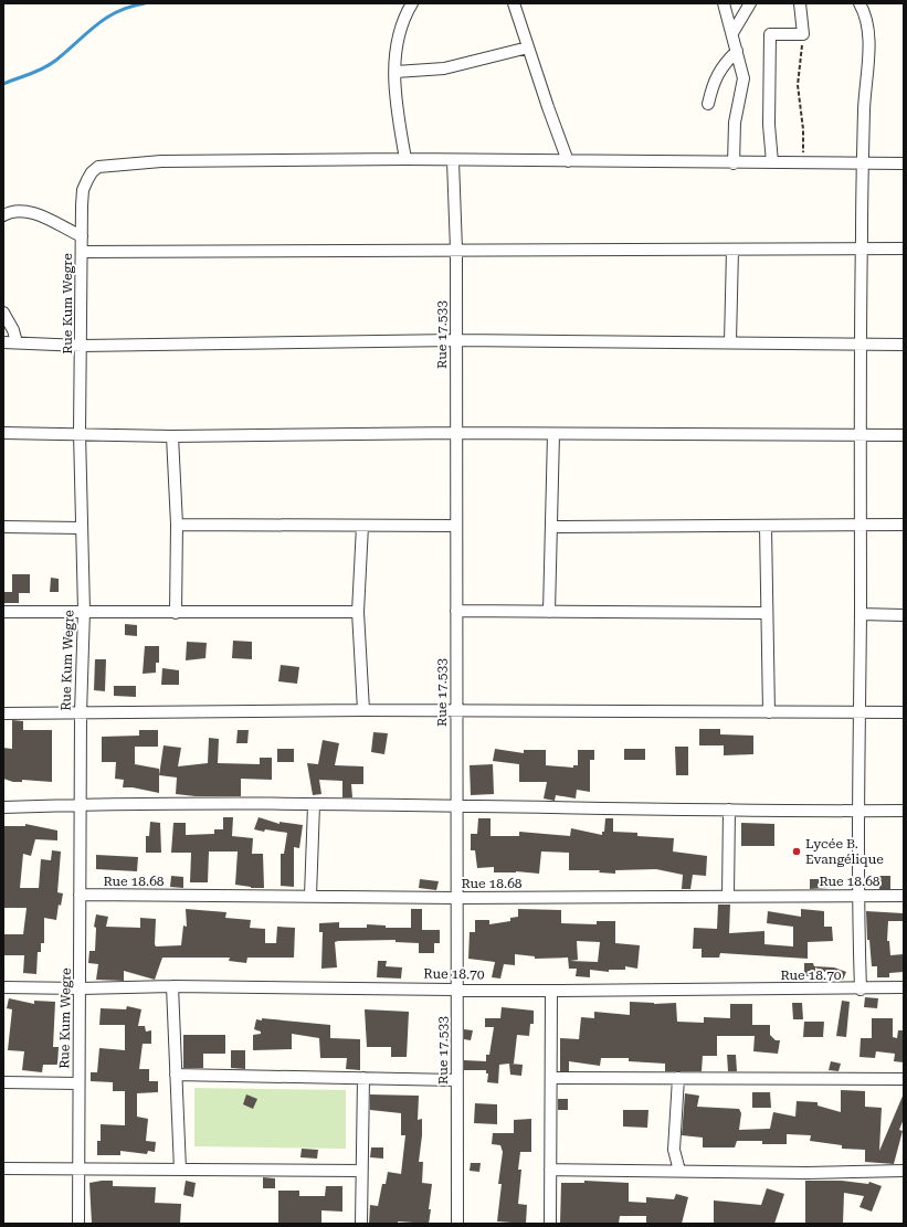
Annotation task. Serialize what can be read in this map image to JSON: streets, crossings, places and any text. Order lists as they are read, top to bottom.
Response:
{
  "streets": {
    "street": [
      "Rue Kum Wegre",
      "Rue 17.533",
      "Rue 18.68",
      "Rue 18.70"
    ]
  },
  "crossings": [
    ["Rue Kum Wegre", "Rue 17.533"],
    ["Rue Kum Wegre", "Rue 18.68"],
    ["Rue Kum Wegre", "Rue 18.70"],
    ["Rue 17.533", "Rue 18.68"],
    ["Rue 17.533", "Rue 18.70"]
  ],
  "places": ["Lycée B. Evangélique"]
}
